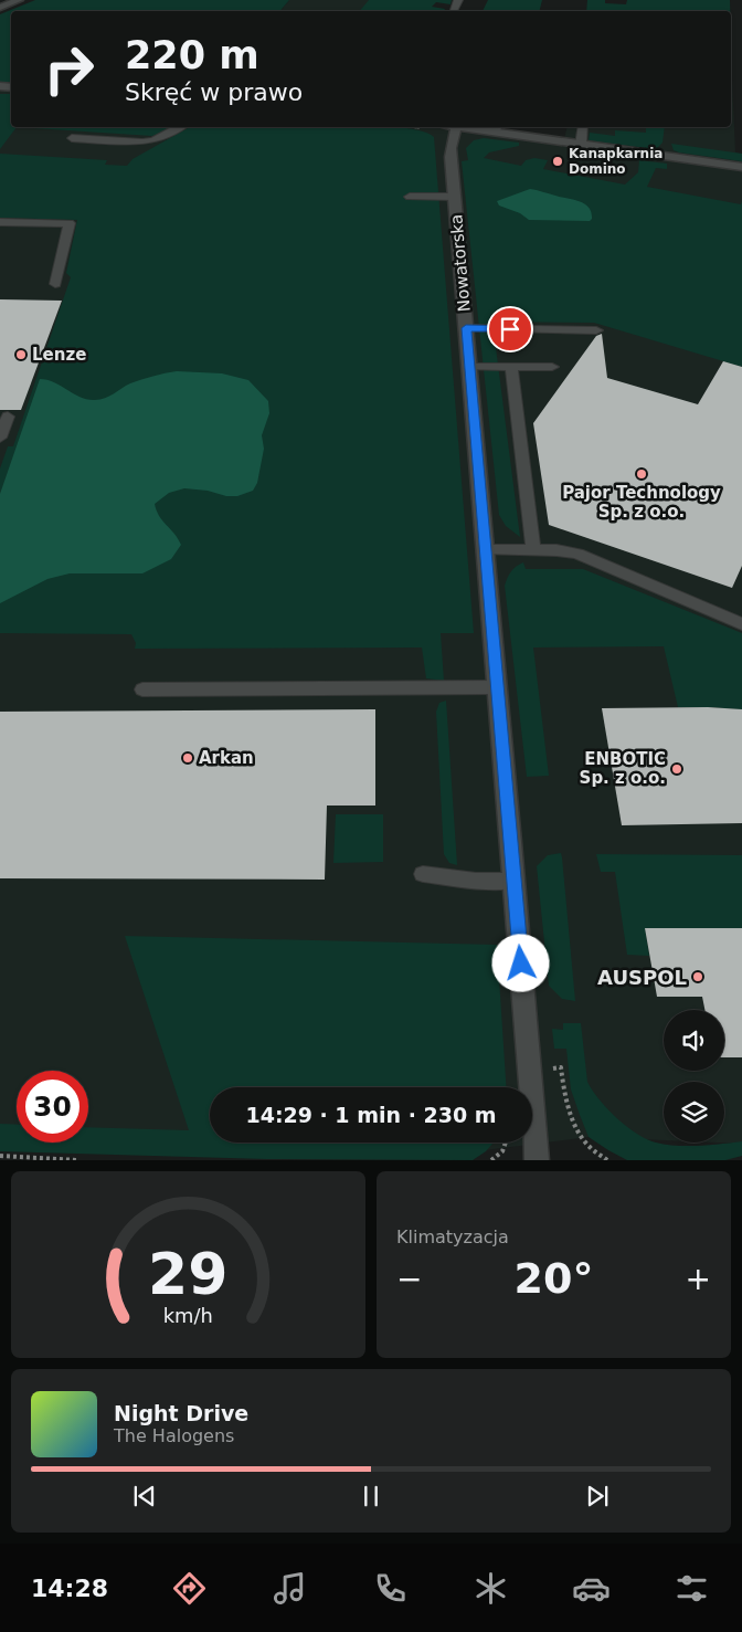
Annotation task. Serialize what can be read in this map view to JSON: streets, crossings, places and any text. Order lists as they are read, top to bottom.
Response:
{
  "streets": {
    "street": ["Nowatorska"]
  },
  "places": [
    "Kanapkarnia Domino",
    "Lenze",
    "Pajor Technology Sp. z o.o.",
    "Arkan",
    "ENBOTIC Sp. z o.o.",
    "AUSPOL"
  ],
  "page": {
    "turn": ["220 m", "Skręć w prawo"],
    "limit": "30",
    "trip": "14:29 · 1 min · 230 m",
    "tile": "Klimatyzacja",
    "heat": ["−", "20°", "+"],
    "song": ["Night Drive", "The Halogens"],
    "tabs": "14:28",
    "gauge": ["29", "km/h"]
  }
}
